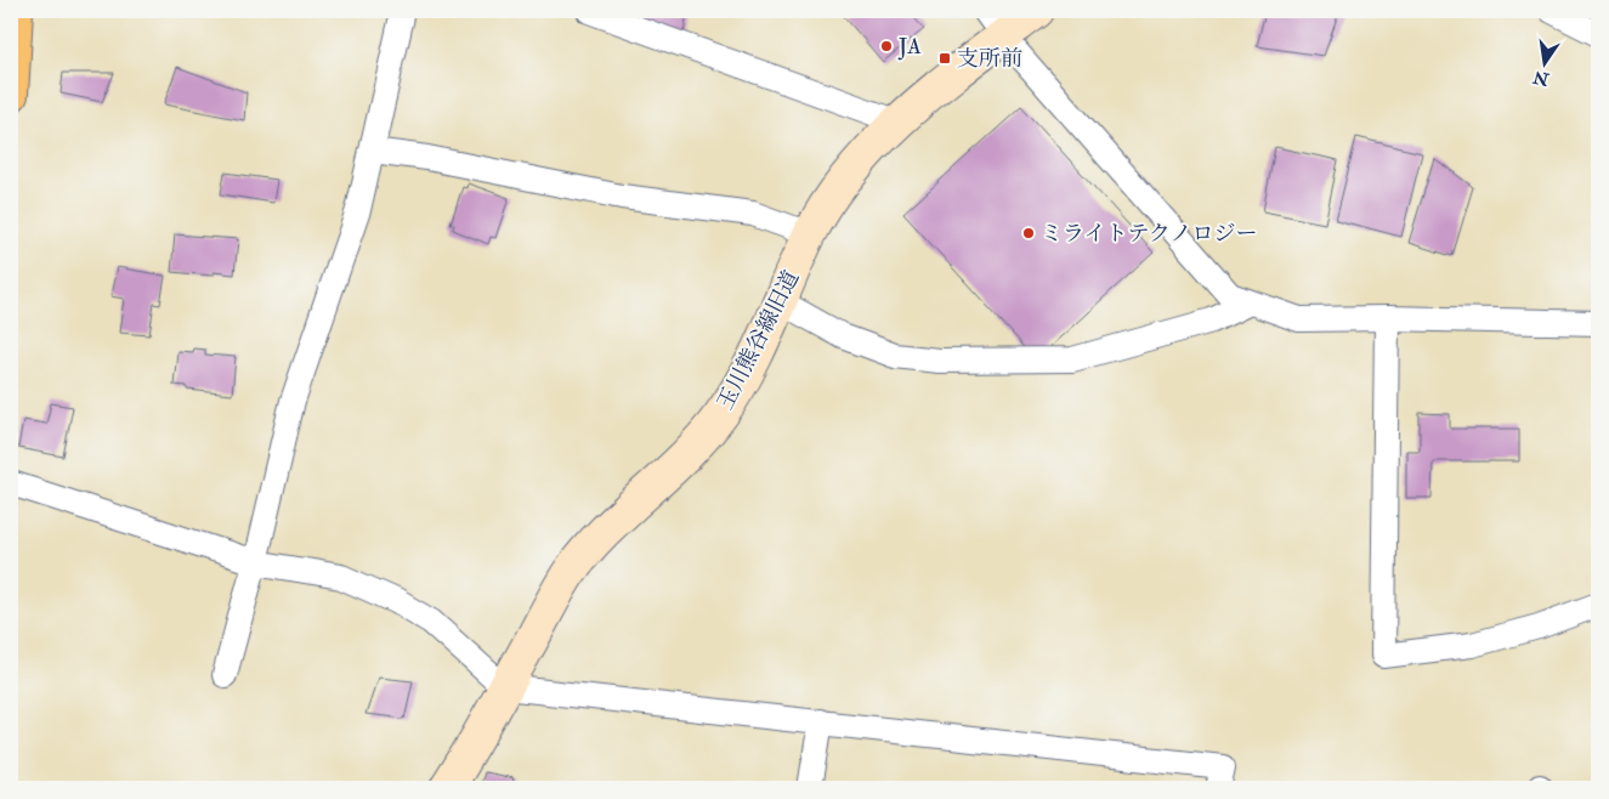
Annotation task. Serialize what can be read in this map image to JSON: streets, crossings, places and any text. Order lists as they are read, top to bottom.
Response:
{
  "streets": {
    "street": ["玉川熊谷線旧道"]
  },
  "places": {
    "other": ["JA", "ミライトテクノロジー"],
    "transit": ["支所前"]
  },
  "north": "bottom"
}
